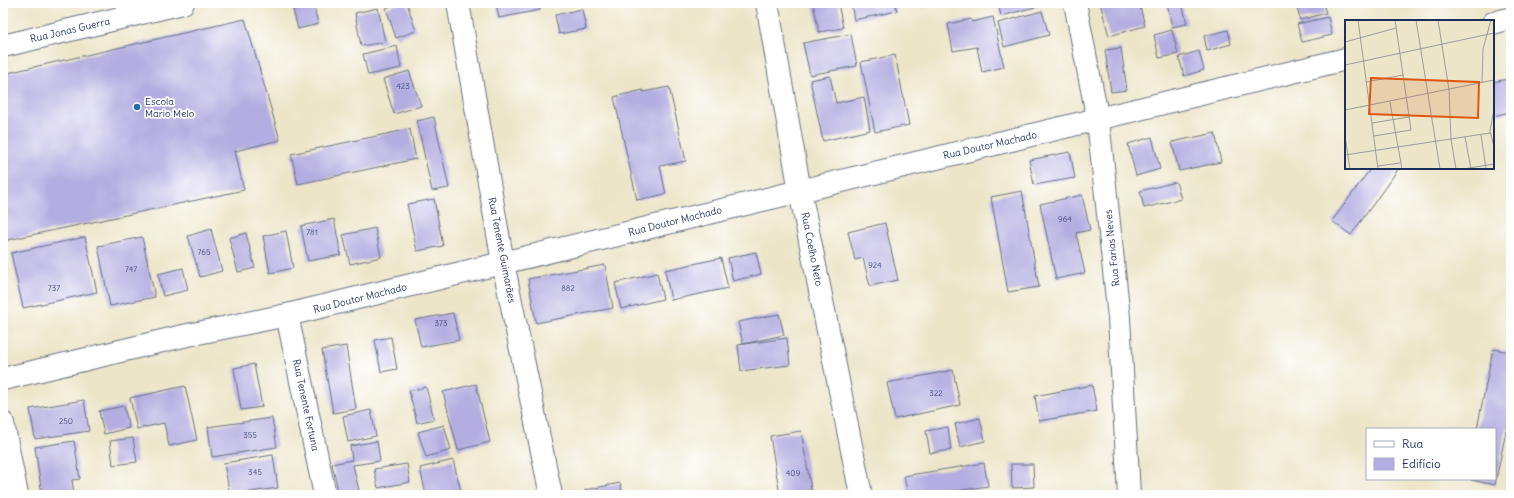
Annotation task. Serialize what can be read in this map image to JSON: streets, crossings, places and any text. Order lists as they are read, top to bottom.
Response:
{
  "streets": {
    "street": [
      "Rua Jonas Guerra",
      "Rua Doutor Machado",
      "Rua Farias Neves",
      "Rua Coelho Neto",
      "Rua Tenente Guimarães",
      "Rua Tenente Fortuna"
    ]
  },
  "crossings": [
    ["Rua Doutor Machado", "Rua Farias Neves"],
    ["Rua Doutor Machado", "Rua Coelho Neto"],
    ["Rua Doutor Machado", "Rua Tenente Guimarães"],
    ["Rua Doutor Machado", "Rua Tenente Fortuna"]
  ],
  "places": ["Escola Mario Melo"],
  "house_numbers": [
    "423",
    "964",
    "781",
    "765",
    "924",
    "747",
    "737",
    "882",
    "373",
    "322",
    "250",
    "355",
    "345",
    "409"
  ],
  "legend": ["Rua", "Edifício"]
}
